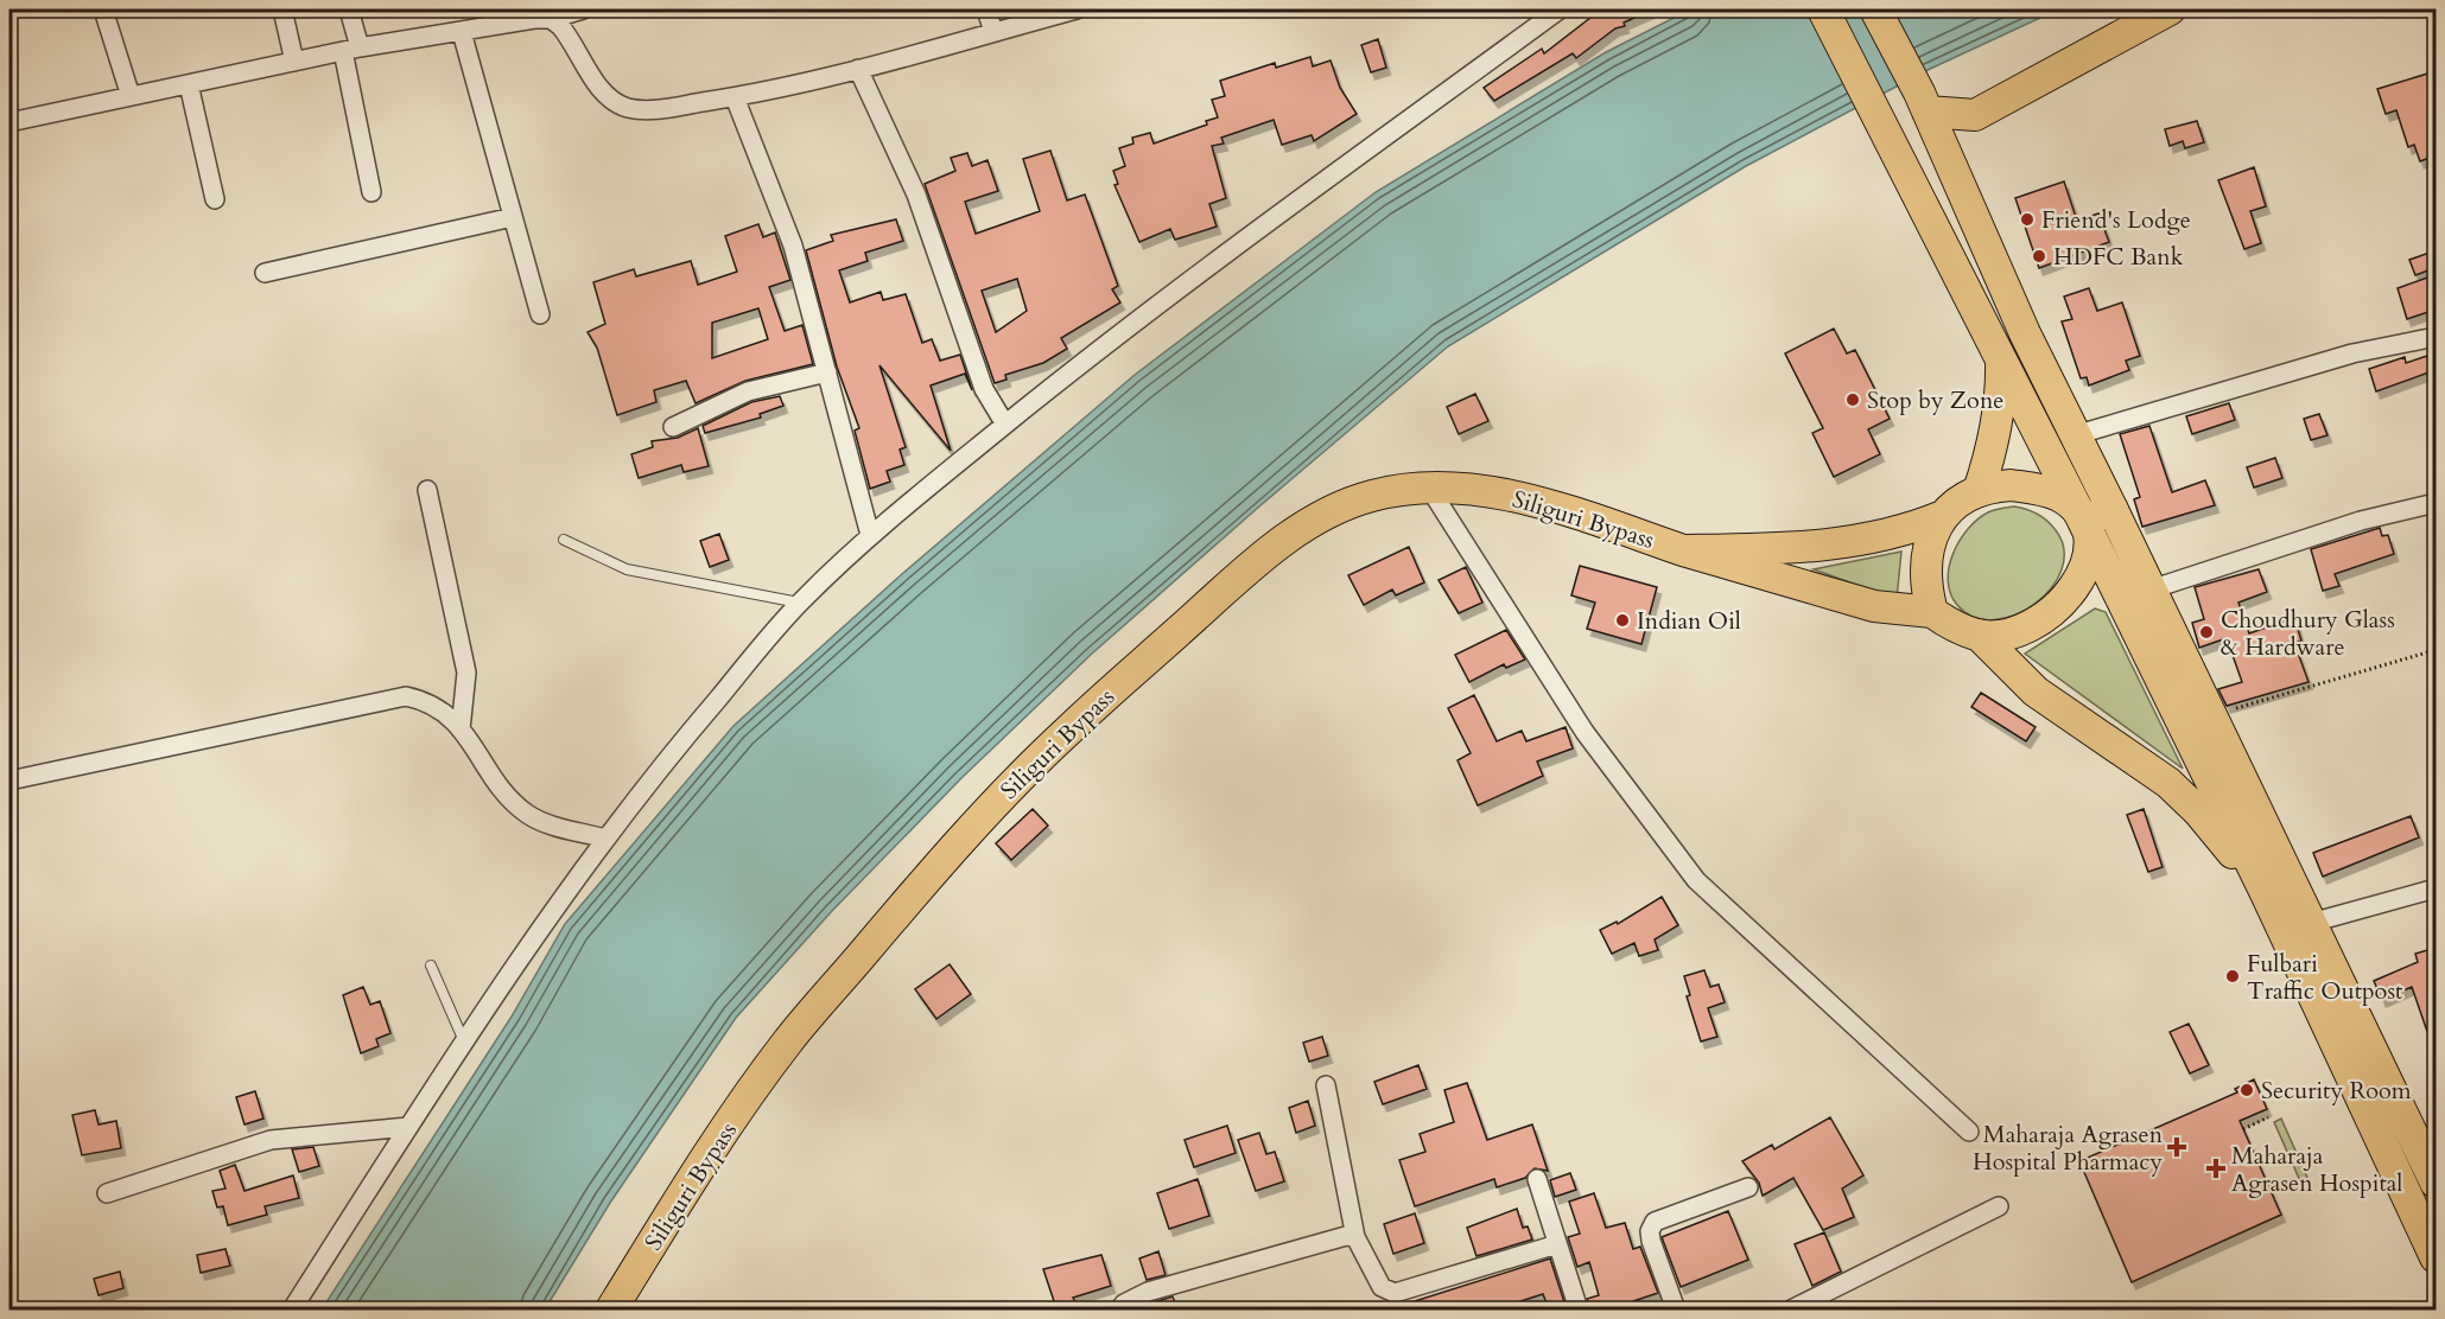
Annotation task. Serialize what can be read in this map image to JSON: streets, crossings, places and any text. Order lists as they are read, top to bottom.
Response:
{
  "streets": {
    "main road": ["Siliguri Bypass"]
  },
  "places": {
    "other": [
      "Friend's Lodge",
      "HDFC Bank",
      "Stop by Zone",
      "Indian Oil",
      "Choudhury Glass & Hardware",
      "Fulbari Traffic Outpost",
      "Security Room"
    ],
    "health": ["Maharaja Agrasen Hospital Pharmacy", "Maharaja Agrasen Hospital"]
  }
}
